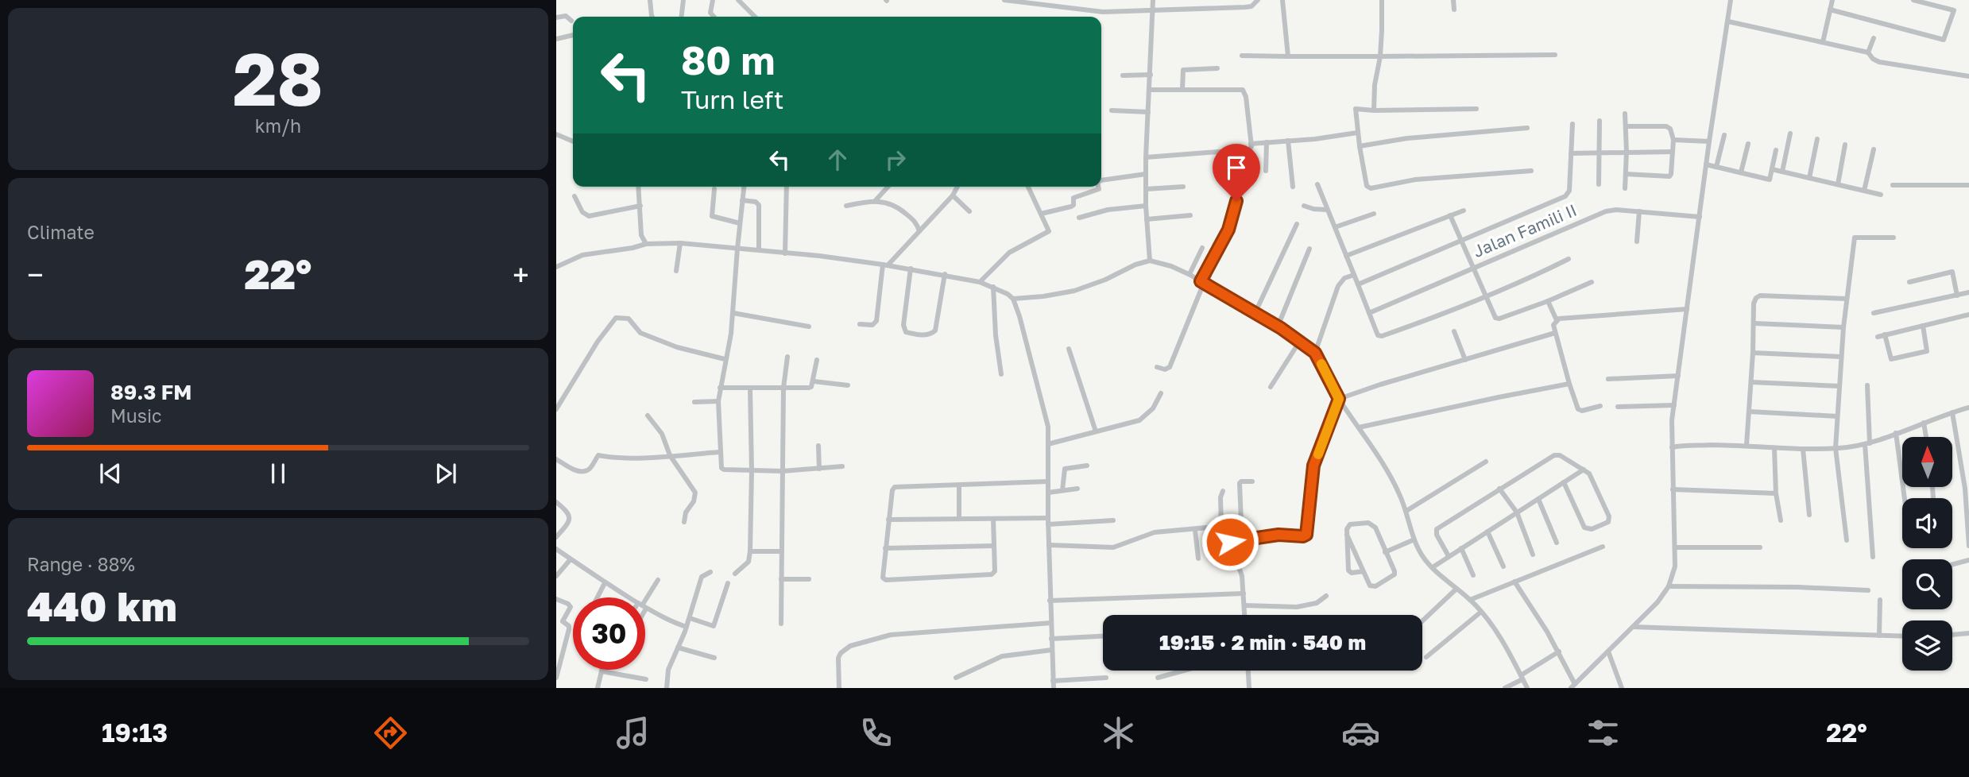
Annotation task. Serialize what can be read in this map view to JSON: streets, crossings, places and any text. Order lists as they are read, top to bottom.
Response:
{
  "streets": {
    "street": ["Jalan Famili II"]
  },
  "north": "top",
  "page": {
    "tile": [
      ["28", "km/h"],
      "Climate",
      ["Range · 88%", "440 km"]
    ],
    "turn": ["80 m", "Turn left"],
    "heat": ["−", "22°", "+"],
    "song": ["89.3 FM", "Music"],
    "limit": "30",
    "trip": "19:15 · 2 min · 540 m",
    "tabs": ["19:13", "22°"]
  }
}
